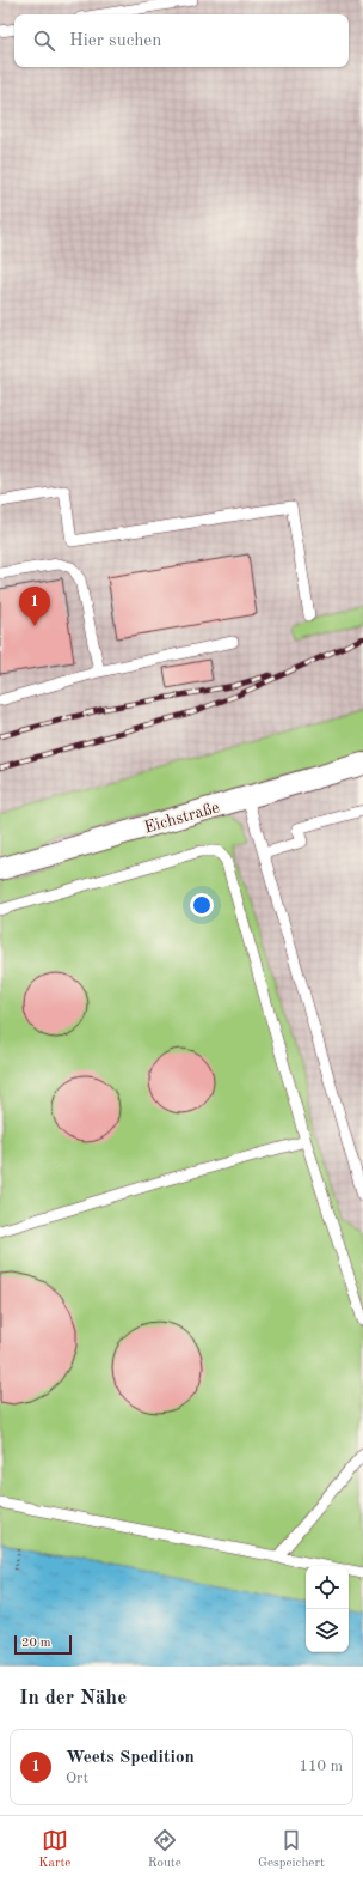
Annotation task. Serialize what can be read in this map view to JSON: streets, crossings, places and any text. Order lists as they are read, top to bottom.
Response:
{
  "streets": {
    "street": ["Eichstraße"]
  },
  "scale_bar": "20 m",
  "page": {
    "search": "Hier suchen",
    "pins": "1",
    "scale": "20 m",
    "heading": "In der Nähe",
    "list": [
      {
        "mark": "1",
        "name": "Weets Spedition",
        "note": "Ort",
        "value": "110 m"
      }
    ],
    "nav": ["Karte", "Route", "Gespeichert"]
  }
}
